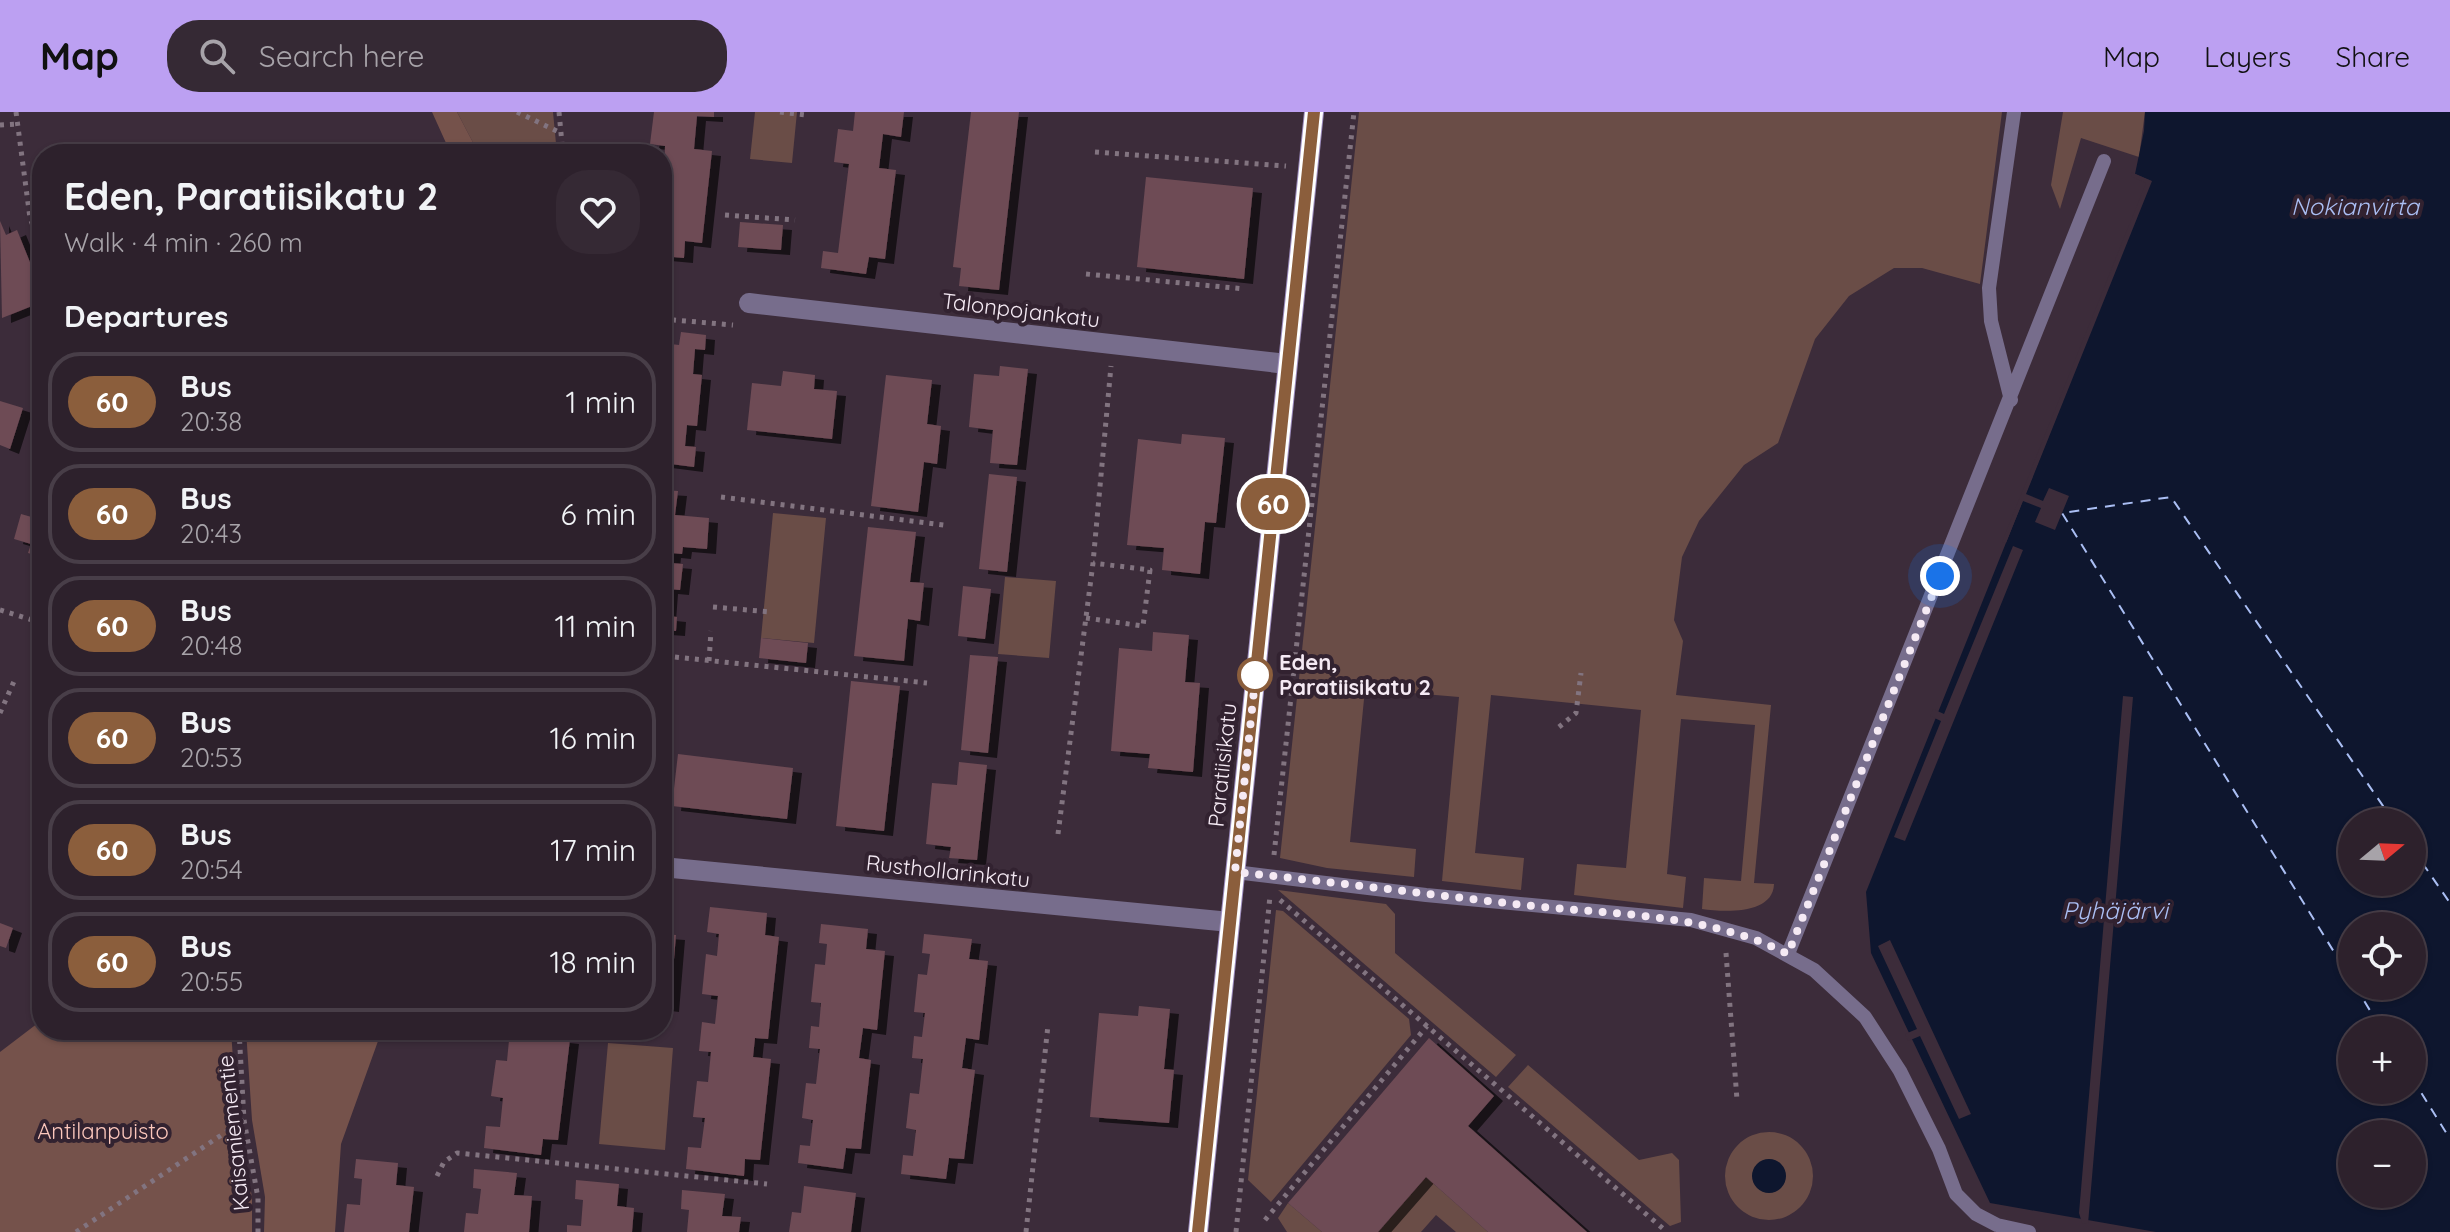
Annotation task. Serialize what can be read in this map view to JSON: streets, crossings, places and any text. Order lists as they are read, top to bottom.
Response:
{
  "streets": {
    "street": ["Talonpojankatu", "Paratiisikatu", "Rusthollarinkatu"],
    "path": ["Kaisaniementie"]
  },
  "crossings": [
    ["Talonpojankatu", "Paratiisikatu"],
    ["Paratiisikatu", "Rusthollarinkatu"]
  ],
  "water": ["Nokianvirta", "Pyhäjärvi"],
  "parks": ["Antilanpuisto"],
  "places": ["Eden, Paratiisikatu 2"],
  "lines": ["bus line 60"],
  "north": "right",
  "page": {
    "header": "Map",
    "search": "Search here",
    "nav": ["Map", "Layers", "Share"],
    "on_map": "60",
    "heading": [
      ["Eden, Paratiisikatu 2", "Walk · 4 min · 260 m"],
      "Departures"
    ],
    "list": [
      {
        "mark": "60",
        "name": "Bus",
        "note": "20:38",
        "value": "1 min"
      },
      {
        "mark": "60",
        "name": "Bus",
        "note": "20:43",
        "value": "6 min"
      },
      {
        "mark": "60",
        "name": "Bus",
        "note": "20:48",
        "value": "11 min"
      },
      {
        "mark": "60",
        "name": "Bus",
        "note": "20:53",
        "value": "16 min"
      },
      {
        "mark": "60",
        "name": "Bus",
        "note": "20:54",
        "value": "17 min"
      },
      {
        "mark": "60",
        "name": "Bus",
        "note": "20:55",
        "value": "18 min"
      }
    ],
    "map_buttons": ["+", "−"]
  }
}
